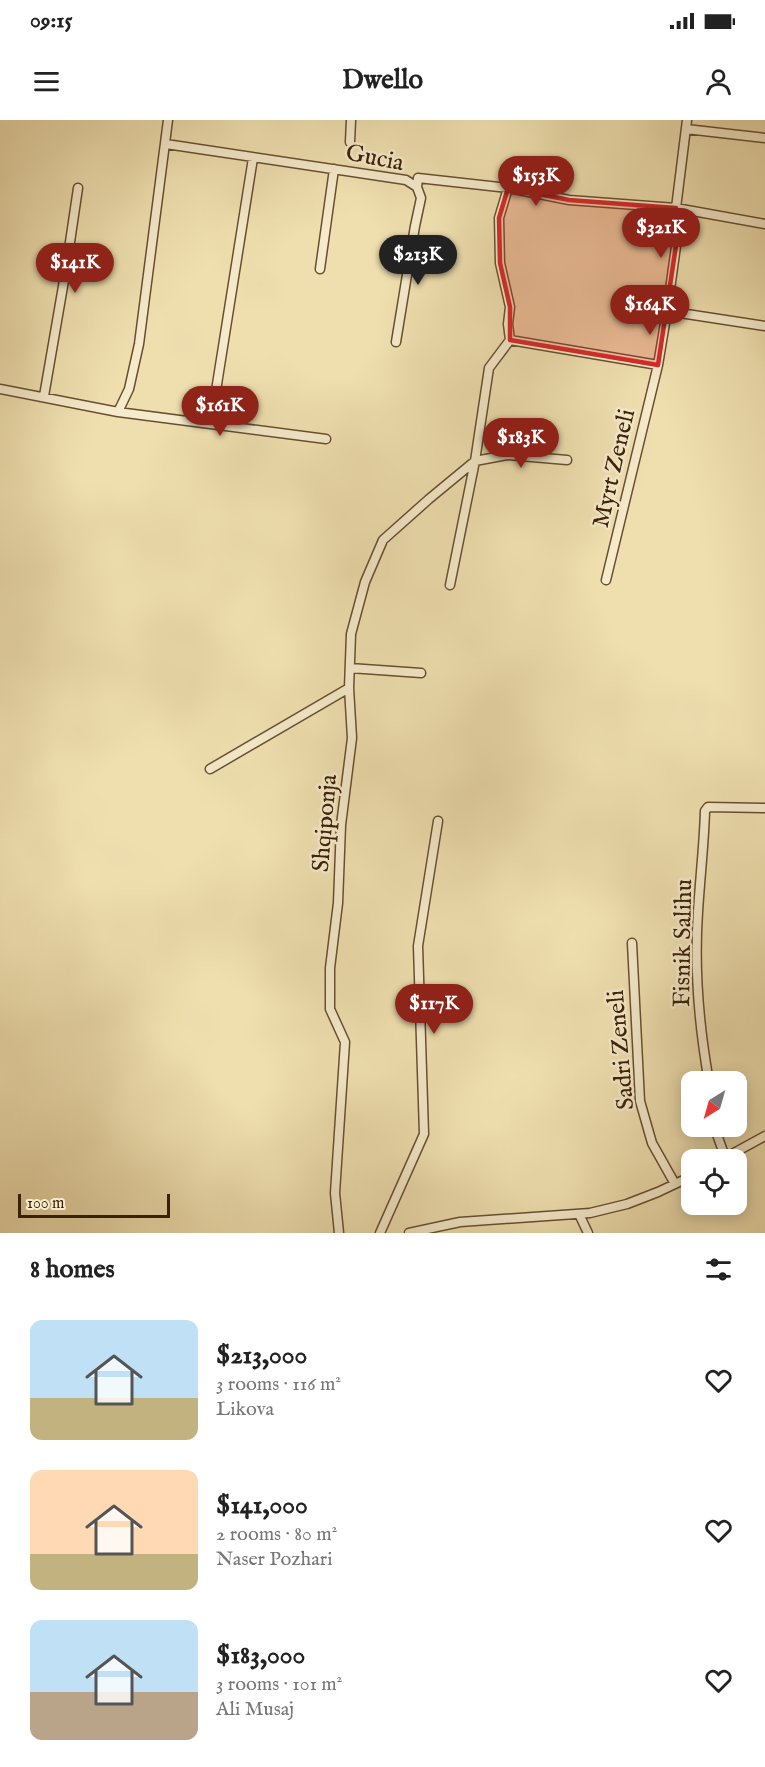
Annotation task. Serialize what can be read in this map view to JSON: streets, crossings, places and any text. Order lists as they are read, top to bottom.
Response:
{
  "streets": {
    "street": [
      "Gucia",
      "Myrt Zeneli",
      "Shqiponja",
      "Fisnik Salihu",
      "Sadri Zeneli"
    ]
  },
  "scale_bar": "100 m",
  "north": "bottom left",
  "page": {
    "status": "09:15",
    "header": "Dwello",
    "price": [
      "$153K",
      "$321K",
      "$213K",
      "$141K",
      "$164K",
      "$161K",
      "$183K",
      "$117K"
    ],
    "scale": "100 m",
    "heading": "8 homes",
    "list": [
      {
        "name": "$213,000",
        "note": "3 rooms · 116 m² · Likova"
      },
      {
        "name": "$141,000",
        "note": "2 rooms · 80 m² · Naser Pozhari"
      },
      {
        "name": "$183,000",
        "note": "3 rooms · 101 m² · Ali Musaj"
      }
    ]
  }
}
